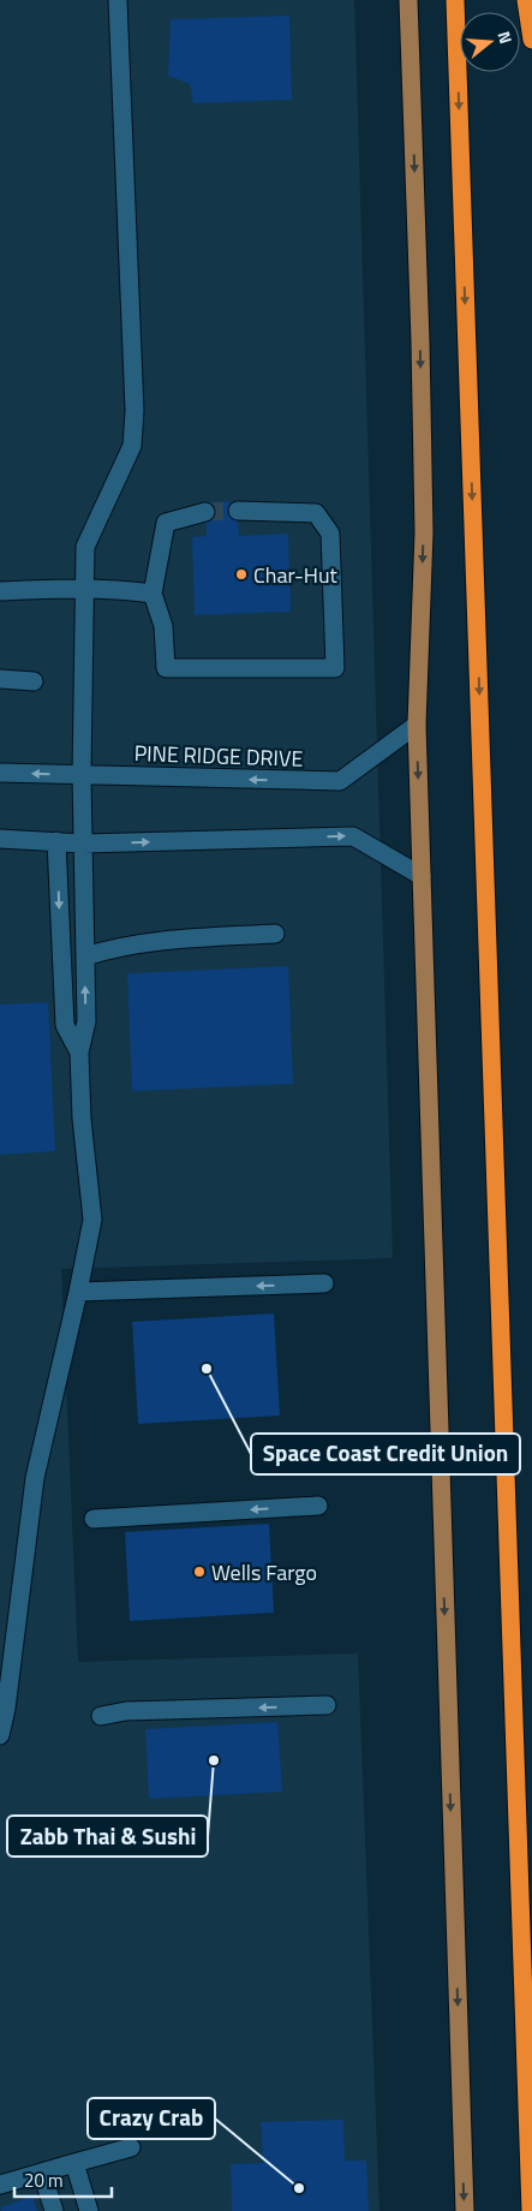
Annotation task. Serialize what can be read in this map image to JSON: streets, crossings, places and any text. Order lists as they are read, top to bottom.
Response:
{
  "streets": {
    "street": ["PINE RIDGE DRIVE"]
  },
  "places": [
    "Char-Hut",
    "Space Coast Credit Union",
    "Wells Fargo",
    "Zabb Thai & Sushi",
    "Crazy Crab"
  ],
  "scale_bar": "20 m",
  "north": "right"
}
